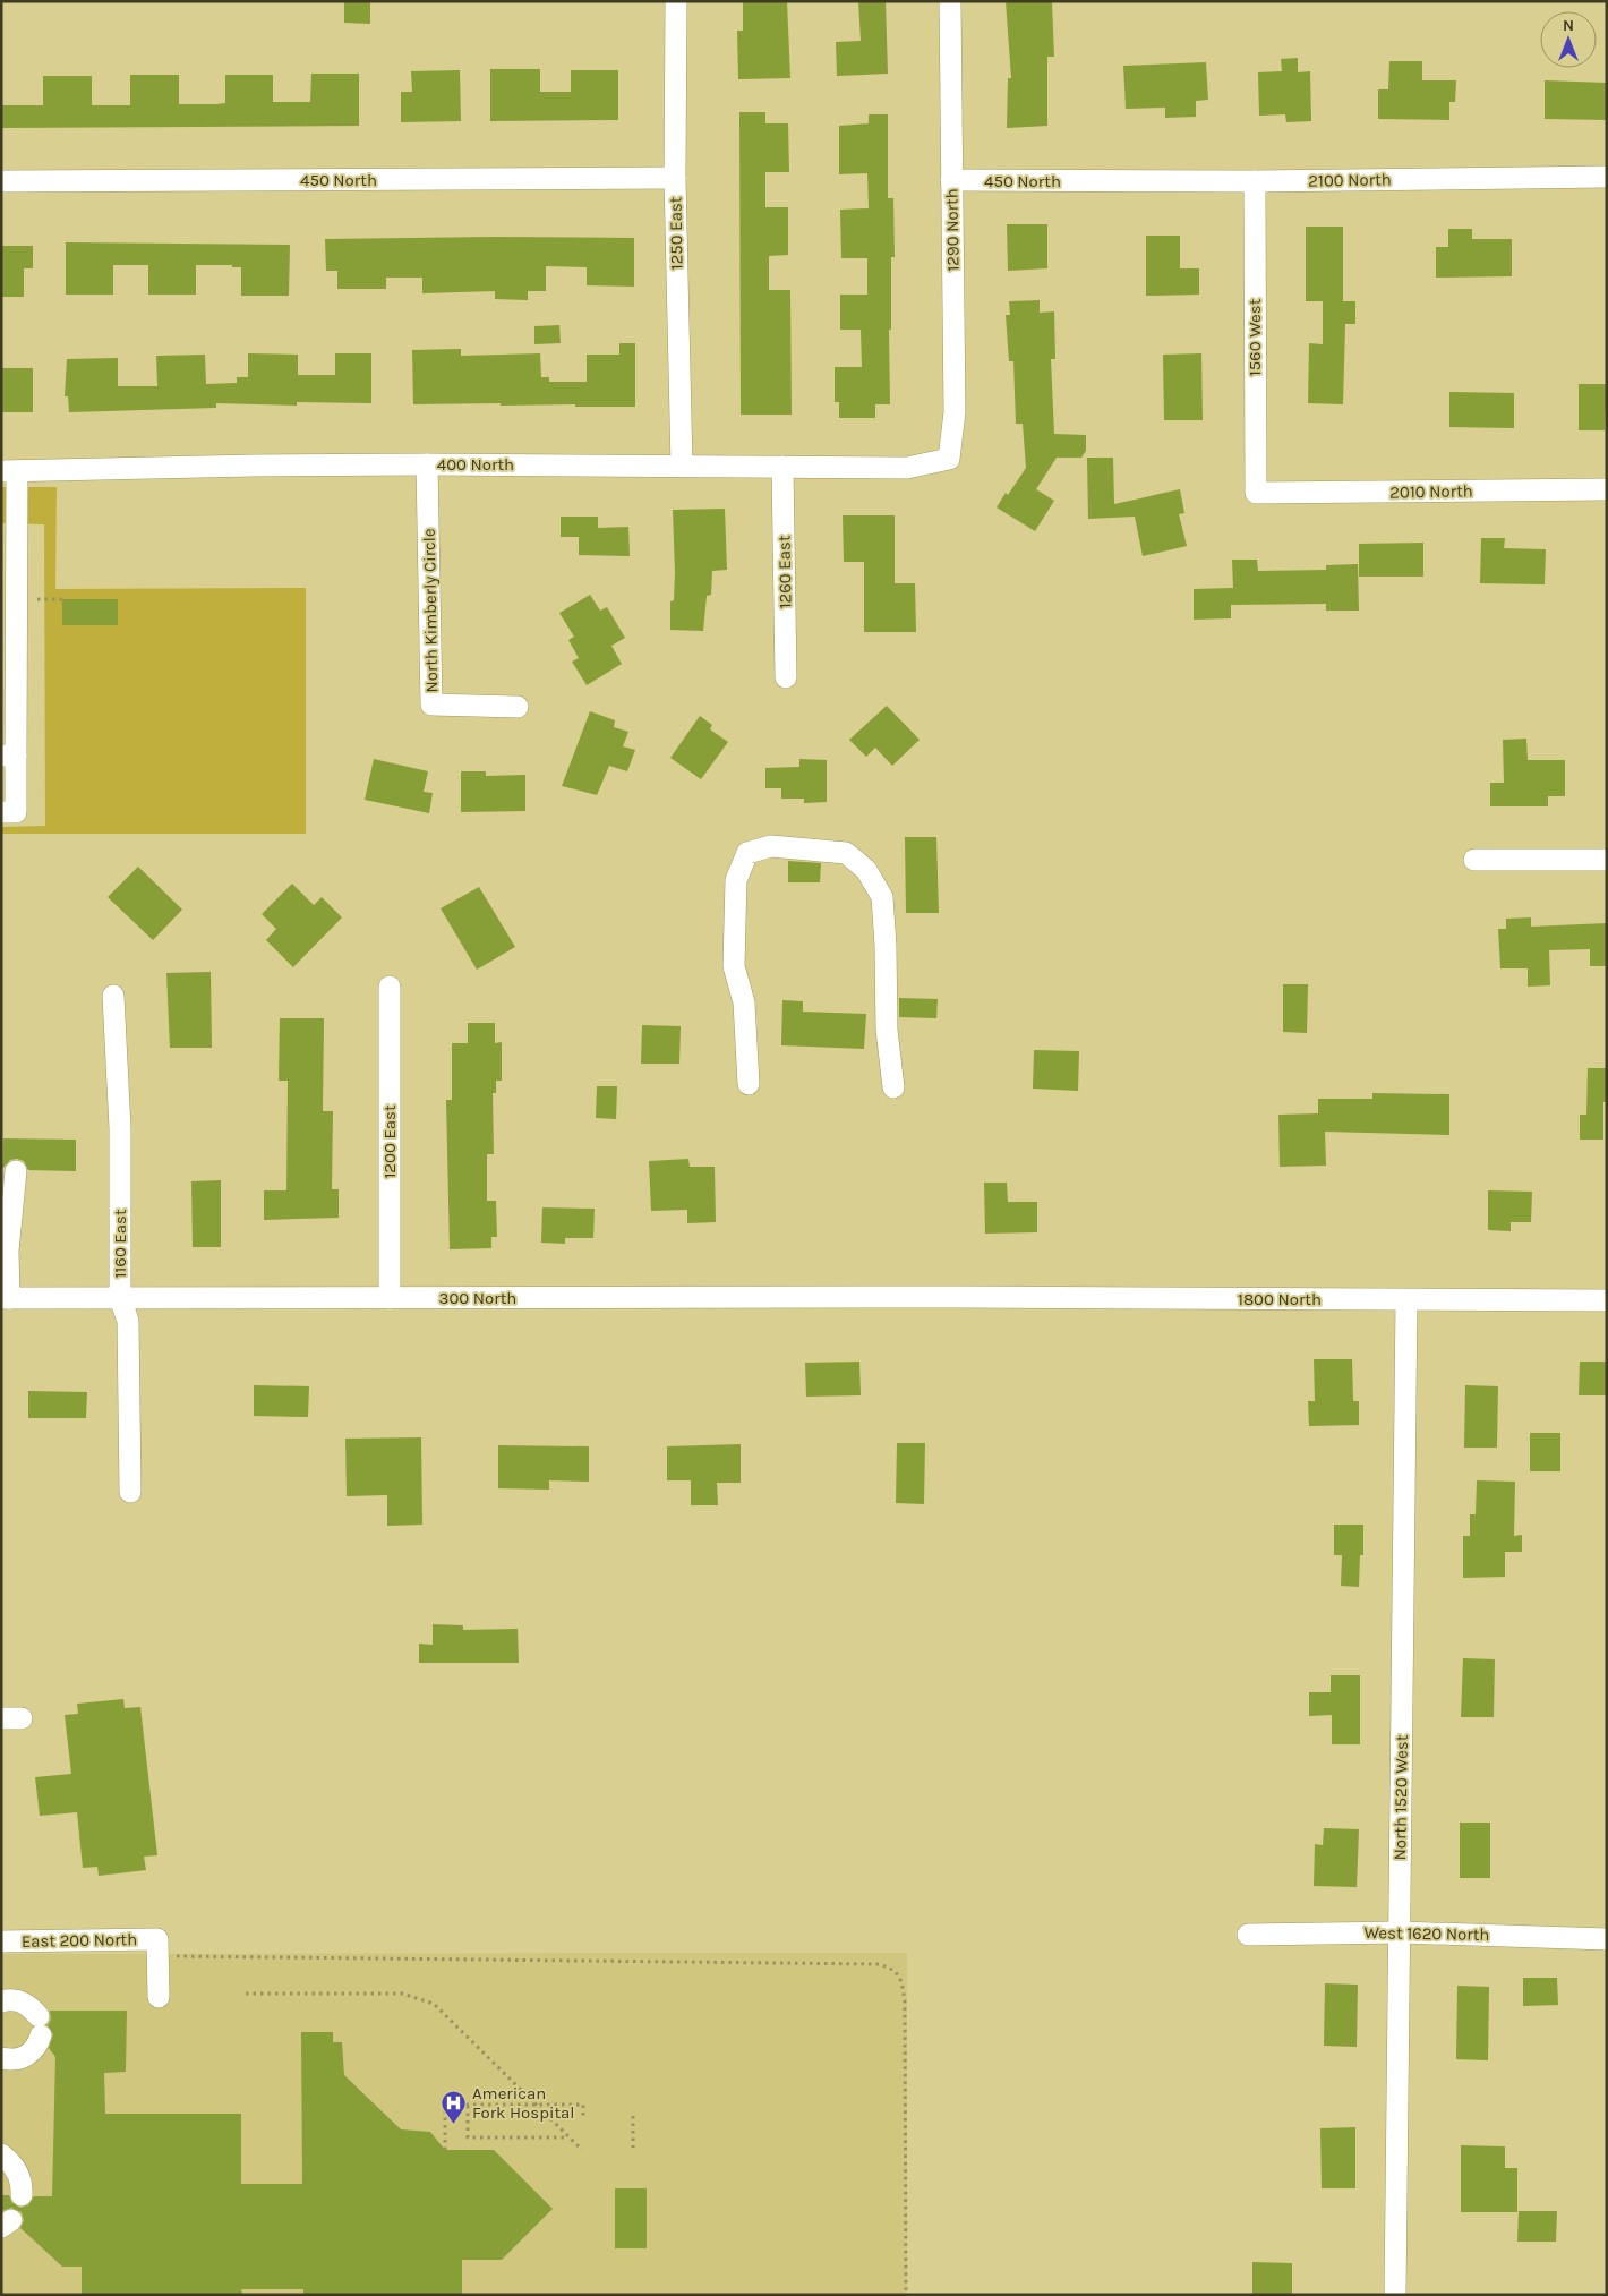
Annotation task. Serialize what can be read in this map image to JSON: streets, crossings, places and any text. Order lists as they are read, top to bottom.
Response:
{
  "streets": {
    "street": [
      "450 North",
      "2100 North",
      "1290 North",
      "1250 East",
      "1560 West",
      "400 North",
      "2010 North",
      "1260 East",
      "North Kimberly Circle",
      "1200 East",
      "1160 East",
      "300 North",
      "1800 North",
      "North 1520 West",
      "West 1620 North",
      "East 200 North"
    ]
  },
  "crossings": [
    ["450 North", "2100 North"],
    ["450 North", "1290 North"],
    ["450 North", "1250 East"],
    ["2100 North", "1560 West"],
    ["1290 North", "400 North"],
    ["1250 East", "400 North"],
    ["1560 West", "2010 North"],
    ["400 North", "1260 East"],
    ["400 North", "North Kimberly Circle"],
    ["1200 East", "300 North"],
    ["1160 East", "300 North"],
    ["300 North", "1800 North"],
    ["1800 North", "North 1520 West"],
    ["North 1520 West", "West 1620 North"]
  ],
  "places": {
    "hospital": ["American Fork Hospital"]
  },
  "north": "top"
}
